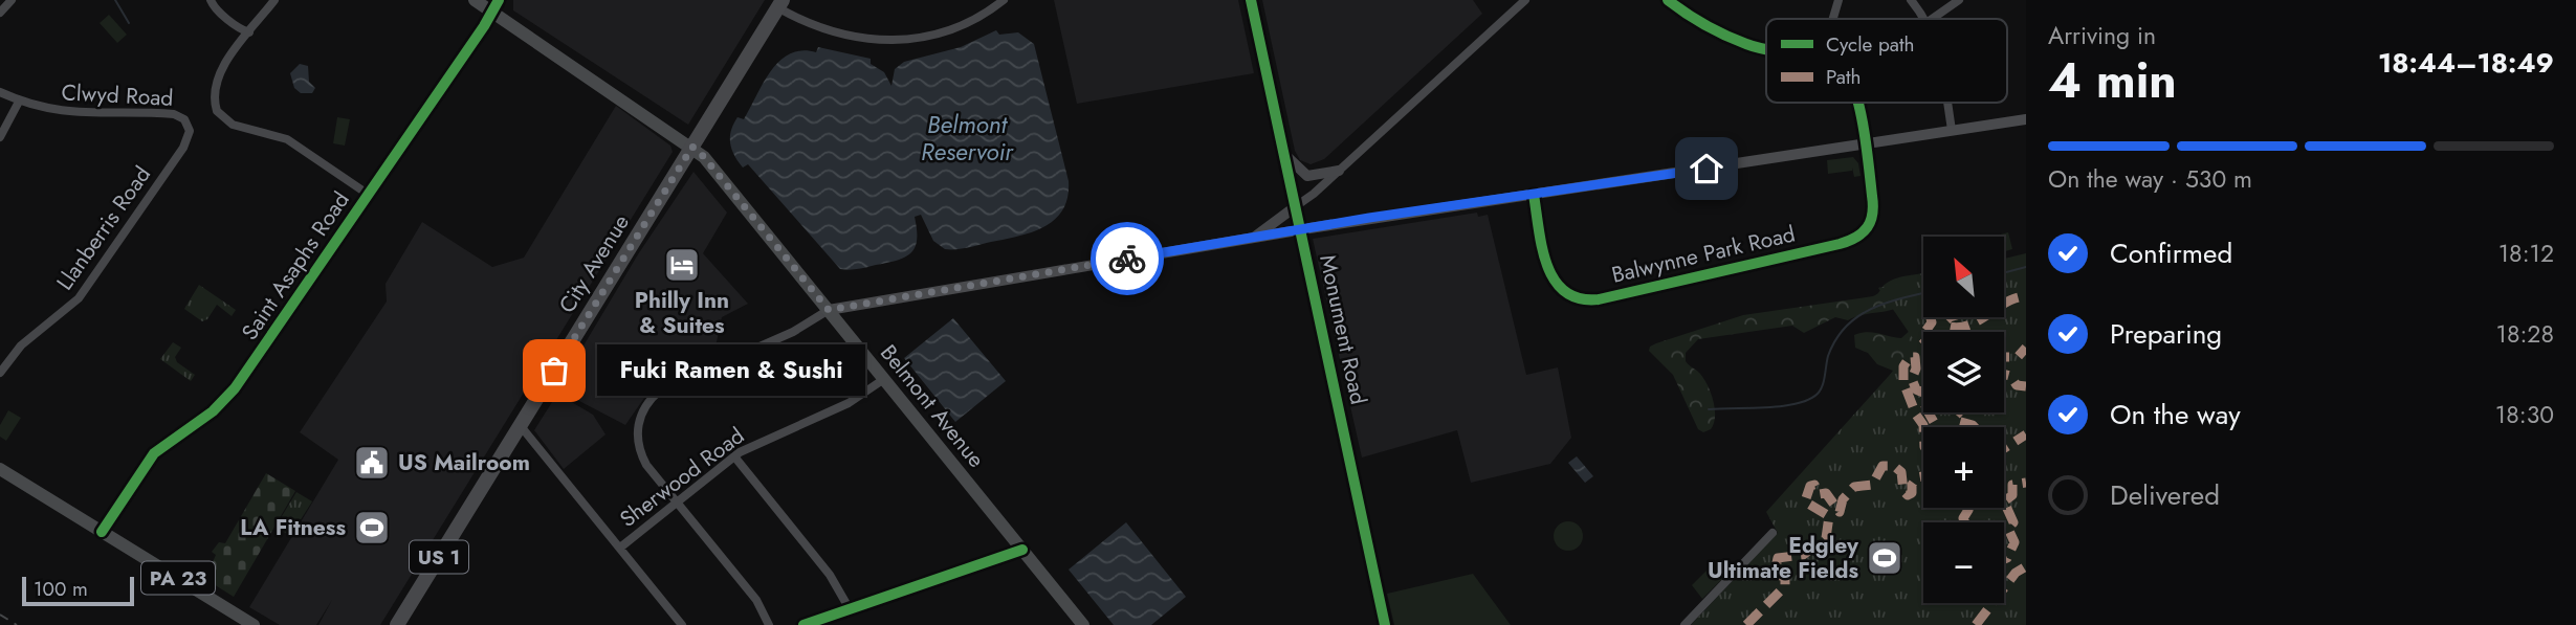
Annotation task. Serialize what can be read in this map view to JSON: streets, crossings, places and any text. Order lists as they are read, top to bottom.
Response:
{
  "streets": {
    "highway": ["City Avenue", "US 1"],
    "main road": ["Belmont Avenue", "PA 23"],
    "street": [
      "Clwyd Road",
      "Llanberris Road",
      "Balwynne Park Road",
      "Saint Asaphs Road",
      "Monument Road",
      "Sherwood Road"
    ]
  },
  "crossings": [
    ["Clwyd Road", "Llanberris Road"],
    ["City Avenue", "Belmont Avenue"],
    ["Saint Asaphs Road", "Belmont Avenue"],
    ["Saint Asaphs Road", "PA 23"],
    ["Belmont Avenue", "Sherwood Road"]
  ],
  "water": ["Belmont Reservoir"],
  "places": {
    "hotel": ["Philly Inn & Suites"],
    "other": ["Fuki Ramen & Sushi"],
    "public building": ["US Mailroom"],
    "sports": ["LA Fitness", "Edgley Ultimate Fields"]
  },
  "legend": ["Cycle path", "Path"],
  "scale_bar": "100 m",
  "north": "top left",
  "page": {
    "heading": ["4 min", "Arriving in", "18:44–18:49"],
    "bar": "On the way · 530 m",
    "list": [
      ["Confirmed", "18:12"],
      ["Preparing", "18:28"],
      ["On the way", "18:30"],
      "Delivered"
    ],
    "map_buttons": ["+", "−"],
    "bubble": "Fuki Ramen & Sushi",
    "scale": "100 m"
  }
}
